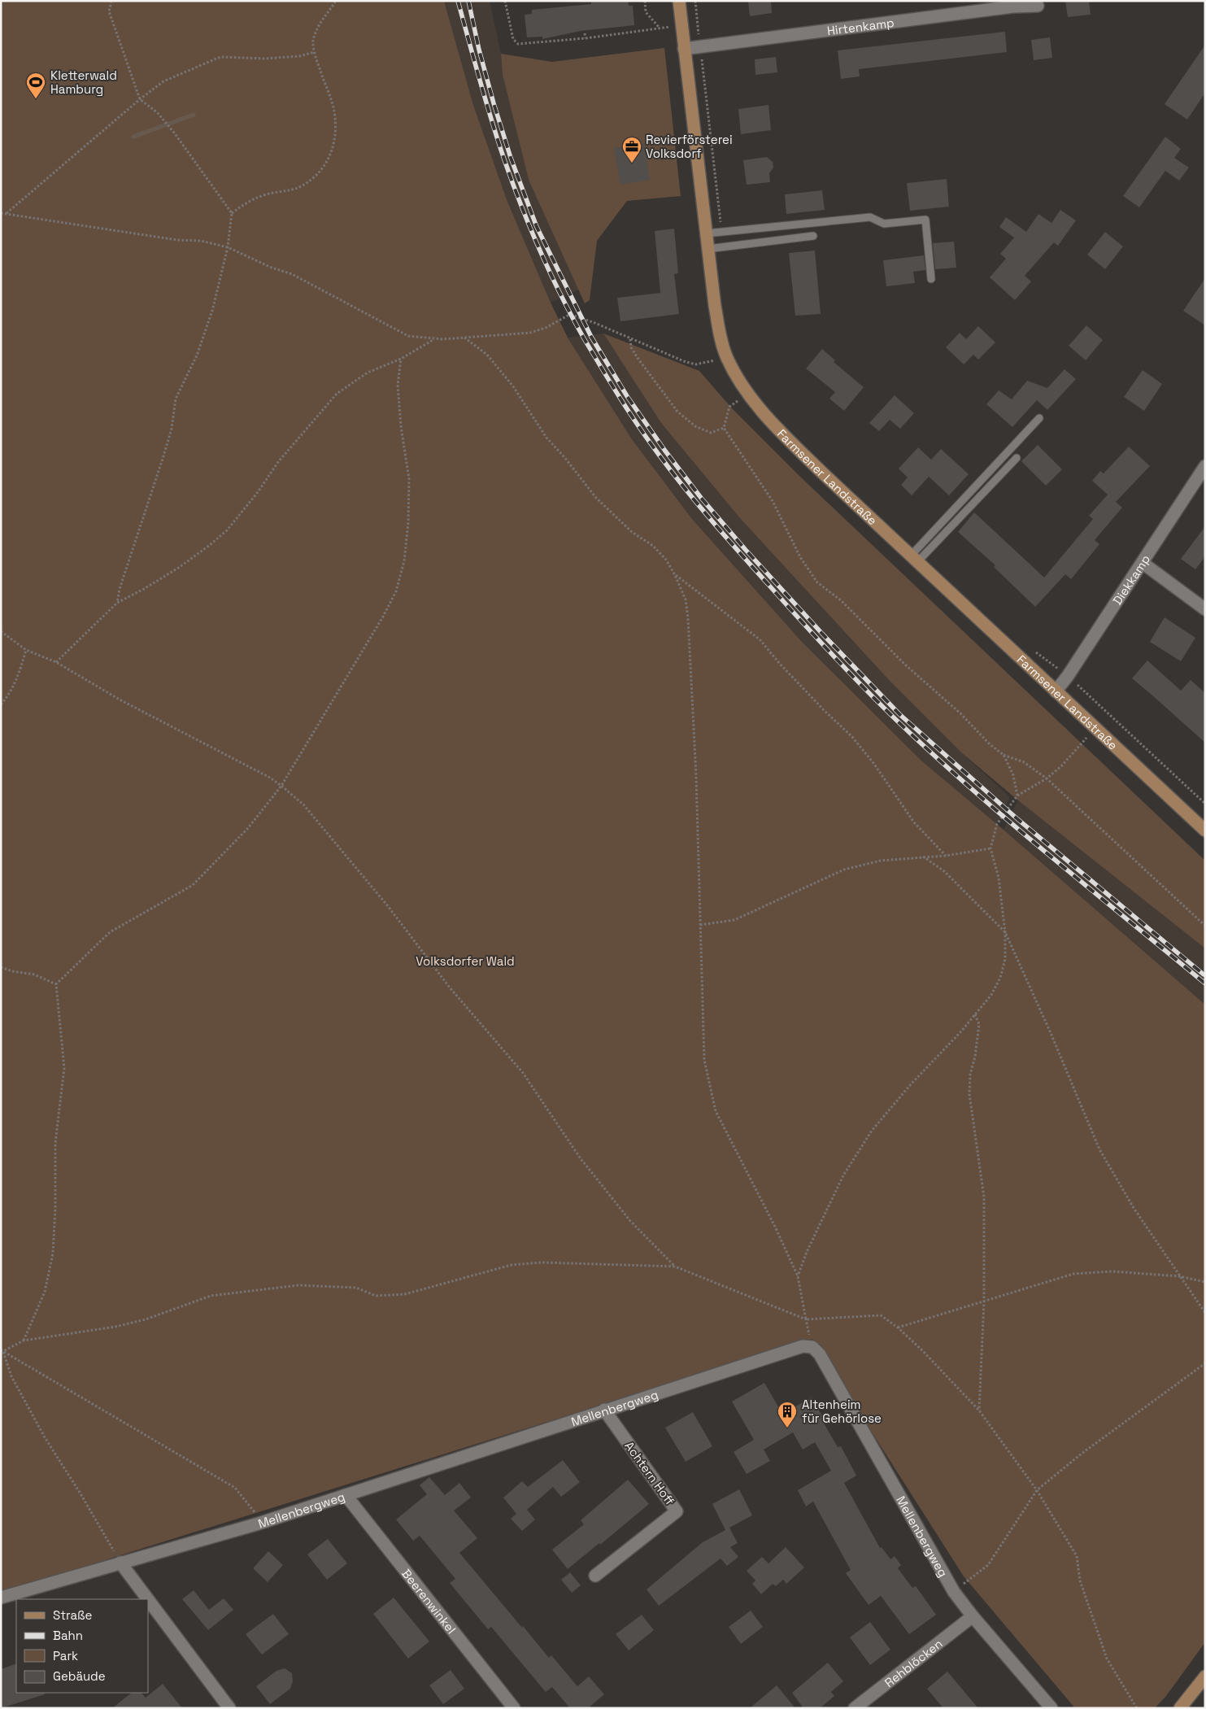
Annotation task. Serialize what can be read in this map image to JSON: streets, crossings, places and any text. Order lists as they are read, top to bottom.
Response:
{
  "streets": {
    "main road": ["Farmsener Landstraße"],
    "street": [
      "Hirtenkamp",
      "Diekkamp",
      "Mellenbergweg",
      "Achtern Hoff",
      "Beerenwinkel",
      "Rehblöcken"
    ]
  },
  "crossings": [
    ["Hirtenkamp", "Farmsener Landstraße"],
    ["Farmsener Landstraße", "Diekkamp"],
    ["Mellenbergweg", "Achtern Hoff"],
    ["Mellenbergweg", "Beerenwinkel"],
    ["Mellenbergweg", "Rehblöcken"]
  ],
  "parks": ["Volksdorfer Wald"],
  "places": {
    "sports": ["Kletterwald Hamburg"],
    "office": ["Revierförsterei Volksdorf"],
    "building": ["Altenheim für Gehörlose"]
  },
  "legend": [
    "Straße",
    "Bahn",
    "Park",
    "Gebäude"
  ]
}
